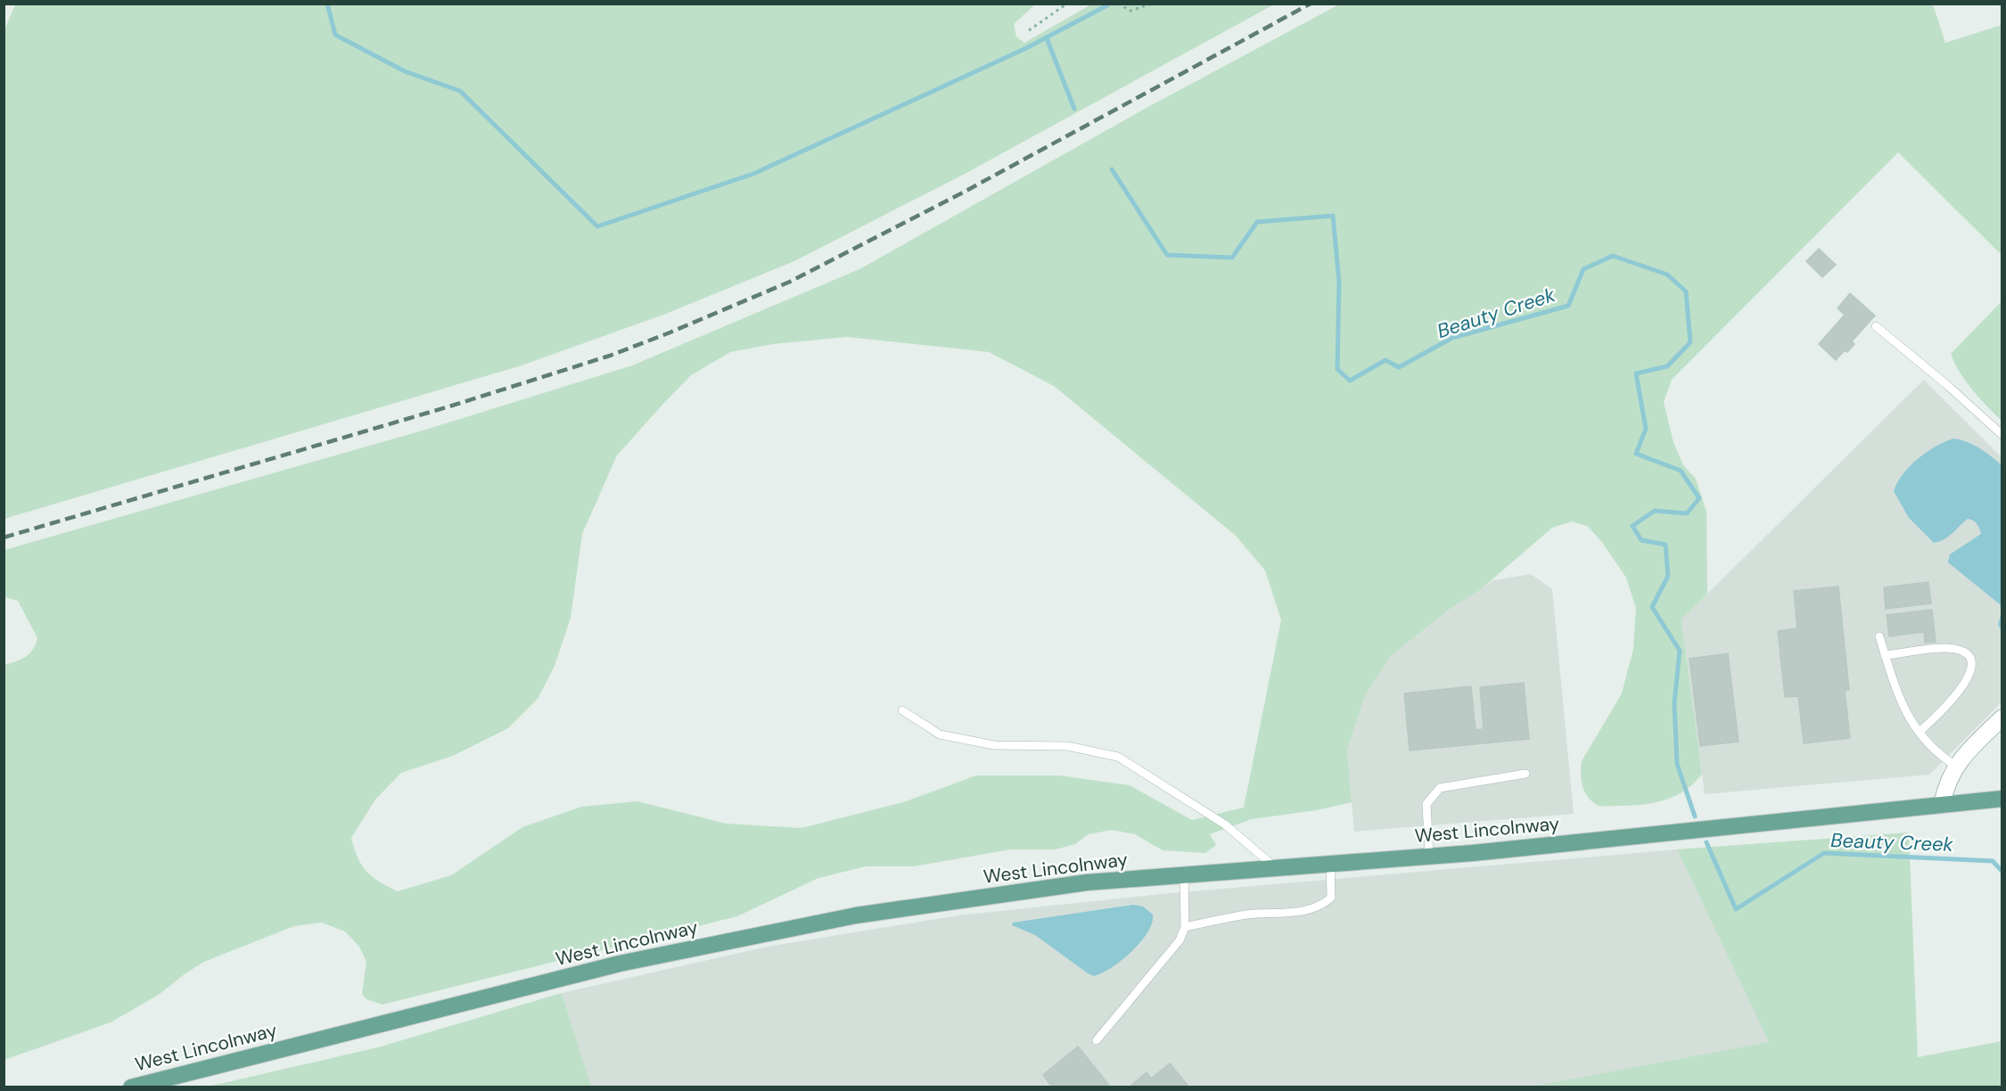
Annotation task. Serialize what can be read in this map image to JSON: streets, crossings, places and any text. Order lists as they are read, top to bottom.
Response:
{
  "streets": {
    "main road": ["West Lincolnway"]
  },
  "water": ["Beauty Creek"]
}
